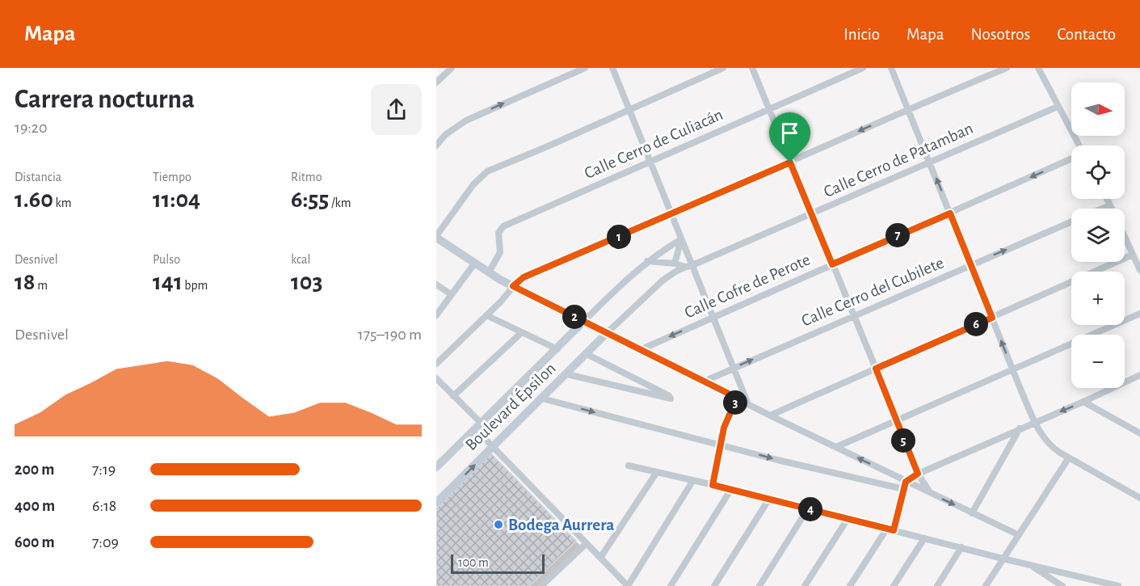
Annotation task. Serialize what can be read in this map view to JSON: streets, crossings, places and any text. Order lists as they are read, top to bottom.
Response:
{
  "streets": {
    "street": [
      "Calle Cerro de Culiacán",
      "Calle Cerro de Patamban",
      "Calle Cofre de Perote",
      "Calle Cerro del Cubilete",
      "Boulevard Épsilon"
    ]
  },
  "crossings": [
    ["Calle Cerro de Patamban", "Boulevard Épsilon"]
  ],
  "one_way": ["Calle Cofre de Perote", "Calle Cerro del Cubilete"],
  "places": ["Bodega Aurrera"],
  "scale_bar": "100 m",
  "north": "right",
  "page": {
    "header": "Mapa",
    "nav": [
      "Inicio",
      "Mapa",
      "Nosotros",
      "Contacto"
    ],
    "heading": ["Carrera nocturna", "19:20"],
    "map_buttons": ["+", "−"],
    "stats": [
      ["Distancia", "1.60 km"],
      ["Tiempo", "11:04"],
      ["Ritmo", "6:55 /km"],
      ["Desnivel", "18 m"],
      ["Pulso", "141 bpm"],
      ["kcal", "103"]
    ],
    "pins": [
      "7",
      "1",
      "2",
      "6",
      "3",
      "5",
      "4"
    ],
    "chart": ["Desnivel", "175–190 m"],
    "list": [
      {
        "name": "200 m",
        "note": "7:19"
      },
      {
        "name": "400 m",
        "note": "6:18"
      },
      {
        "name": "600 m",
        "note": "7:09"
      }
    ],
    "scale": "100 m"
  }
}
